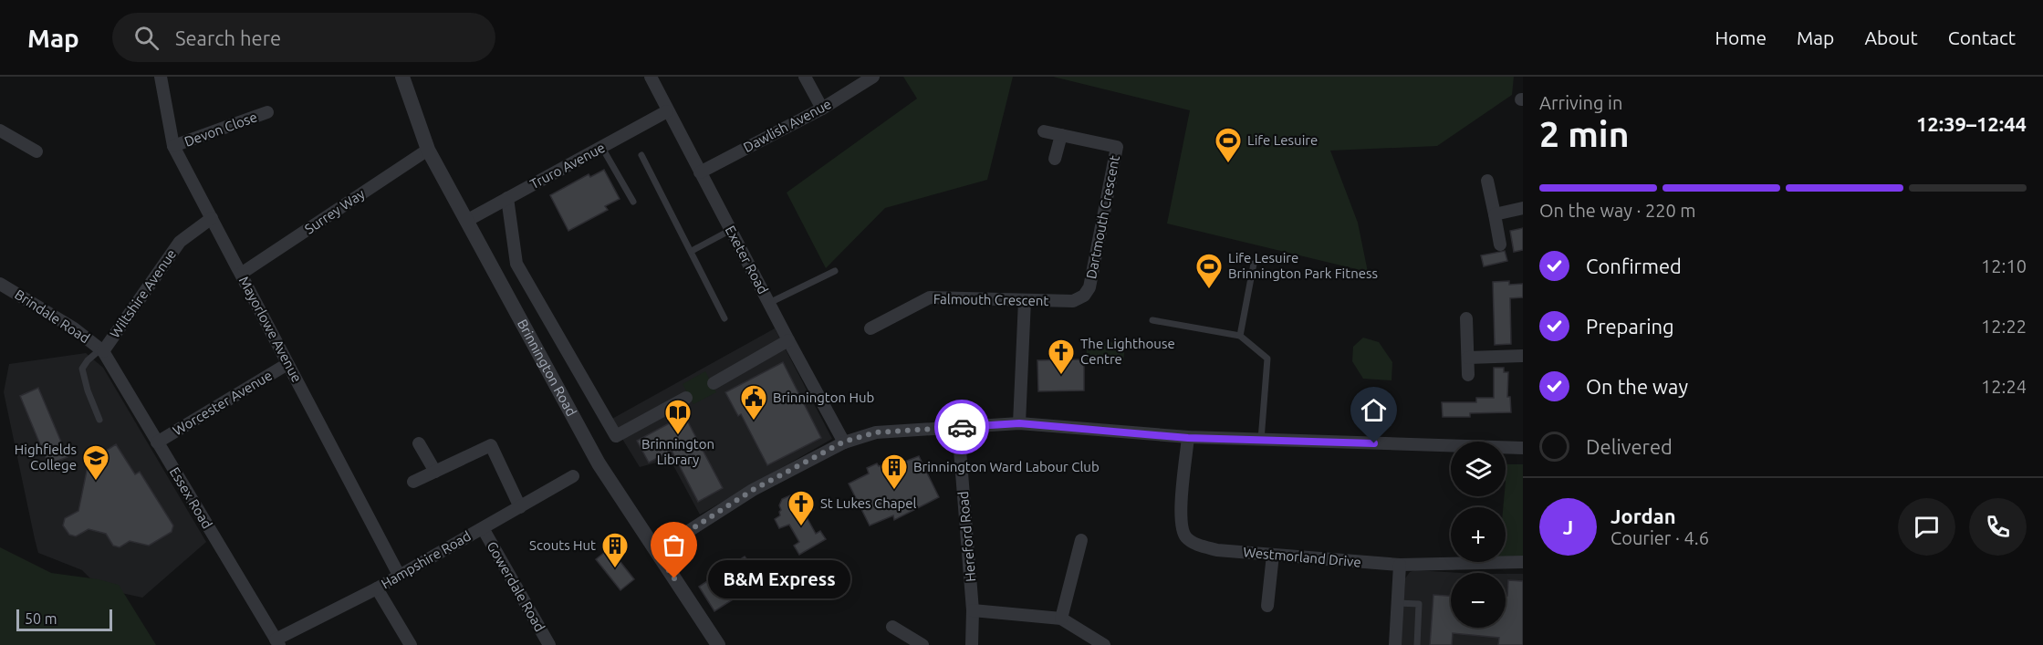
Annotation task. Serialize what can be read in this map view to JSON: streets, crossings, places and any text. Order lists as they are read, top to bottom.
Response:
{
  "streets": {
    "street": [
      "Dawlish Avenue",
      "Devon Close",
      "Truro Avenue",
      "Surrey Way",
      "Dartmouth Crescent",
      "Exeter Road",
      "Wiltshire Avenue",
      "Falmouth Crescent",
      "Brindale Road",
      "Mayorlowe Avenue",
      "Brinnington Road",
      "Worcester Avenue",
      "Essex Road",
      "Hereford Road",
      "Westmorland Drive",
      "Hampshire Road",
      "Gowerdale Road"
    ]
  },
  "crossings": [
    ["Dawlish Avenue", "Exeter Road"],
    ["Devon Close", "Mayorlowe Avenue"],
    ["Truro Avenue", "Exeter Road"],
    ["Truro Avenue", "Brinnington Road"],
    ["Surrey Way", "Mayorlowe Avenue"],
    ["Surrey Way", "Brinnington Road"],
    ["Dartmouth Crescent", "Falmouth Crescent"],
    ["Wiltshire Avenue", "Brindale Road"],
    ["Wiltshire Avenue", "Mayorlowe Avenue"],
    ["Wiltshire Avenue", "Essex Road"],
    ["Brindale Road", "Essex Road"],
    ["Mayorlowe Avenue", "Worcester Avenue"],
    ["Mayorlowe Avenue", "Hampshire Road"],
    ["Worcester Avenue", "Essex Road"],
    ["Essex Road", "Hampshire Road"],
    ["Hampshire Road", "Gowerdale Road"]
  ],
  "places": {
    "sports": ["Life Lesuire", "Life Lesuire Brinnington Park Fitness"],
    "church": ["The Lighthouse Centre", "St Lukes Chapel"],
    "public building": ["Brinnington Hub"],
    "library": ["Brinnington Library"],
    "school or university": ["Highfields College"],
    "building": ["Brinnington Ward Labour Club", "Scouts Hut"],
    "other": ["B&M Express"]
  },
  "scale_bar": "50 m",
  "page": {
    "header": "Map",
    "search": "Search here",
    "nav": [
      "Home",
      "Map",
      "About",
      "Contact"
    ],
    "heading": ["2 min", "Arriving in", "12:39–12:44"],
    "panel": ["Jordan", "Courier · 4.6"],
    "bar": "On the way · 220 m",
    "list": [
      ["Confirmed", "12:10"],
      ["Preparing", "12:22"],
      ["On the way", "12:24"],
      "Delivered"
    ],
    "map_buttons": ["+", "−"],
    "round": "J",
    "bubble": "B&M Express",
    "scale": "50 m"
  }
}
